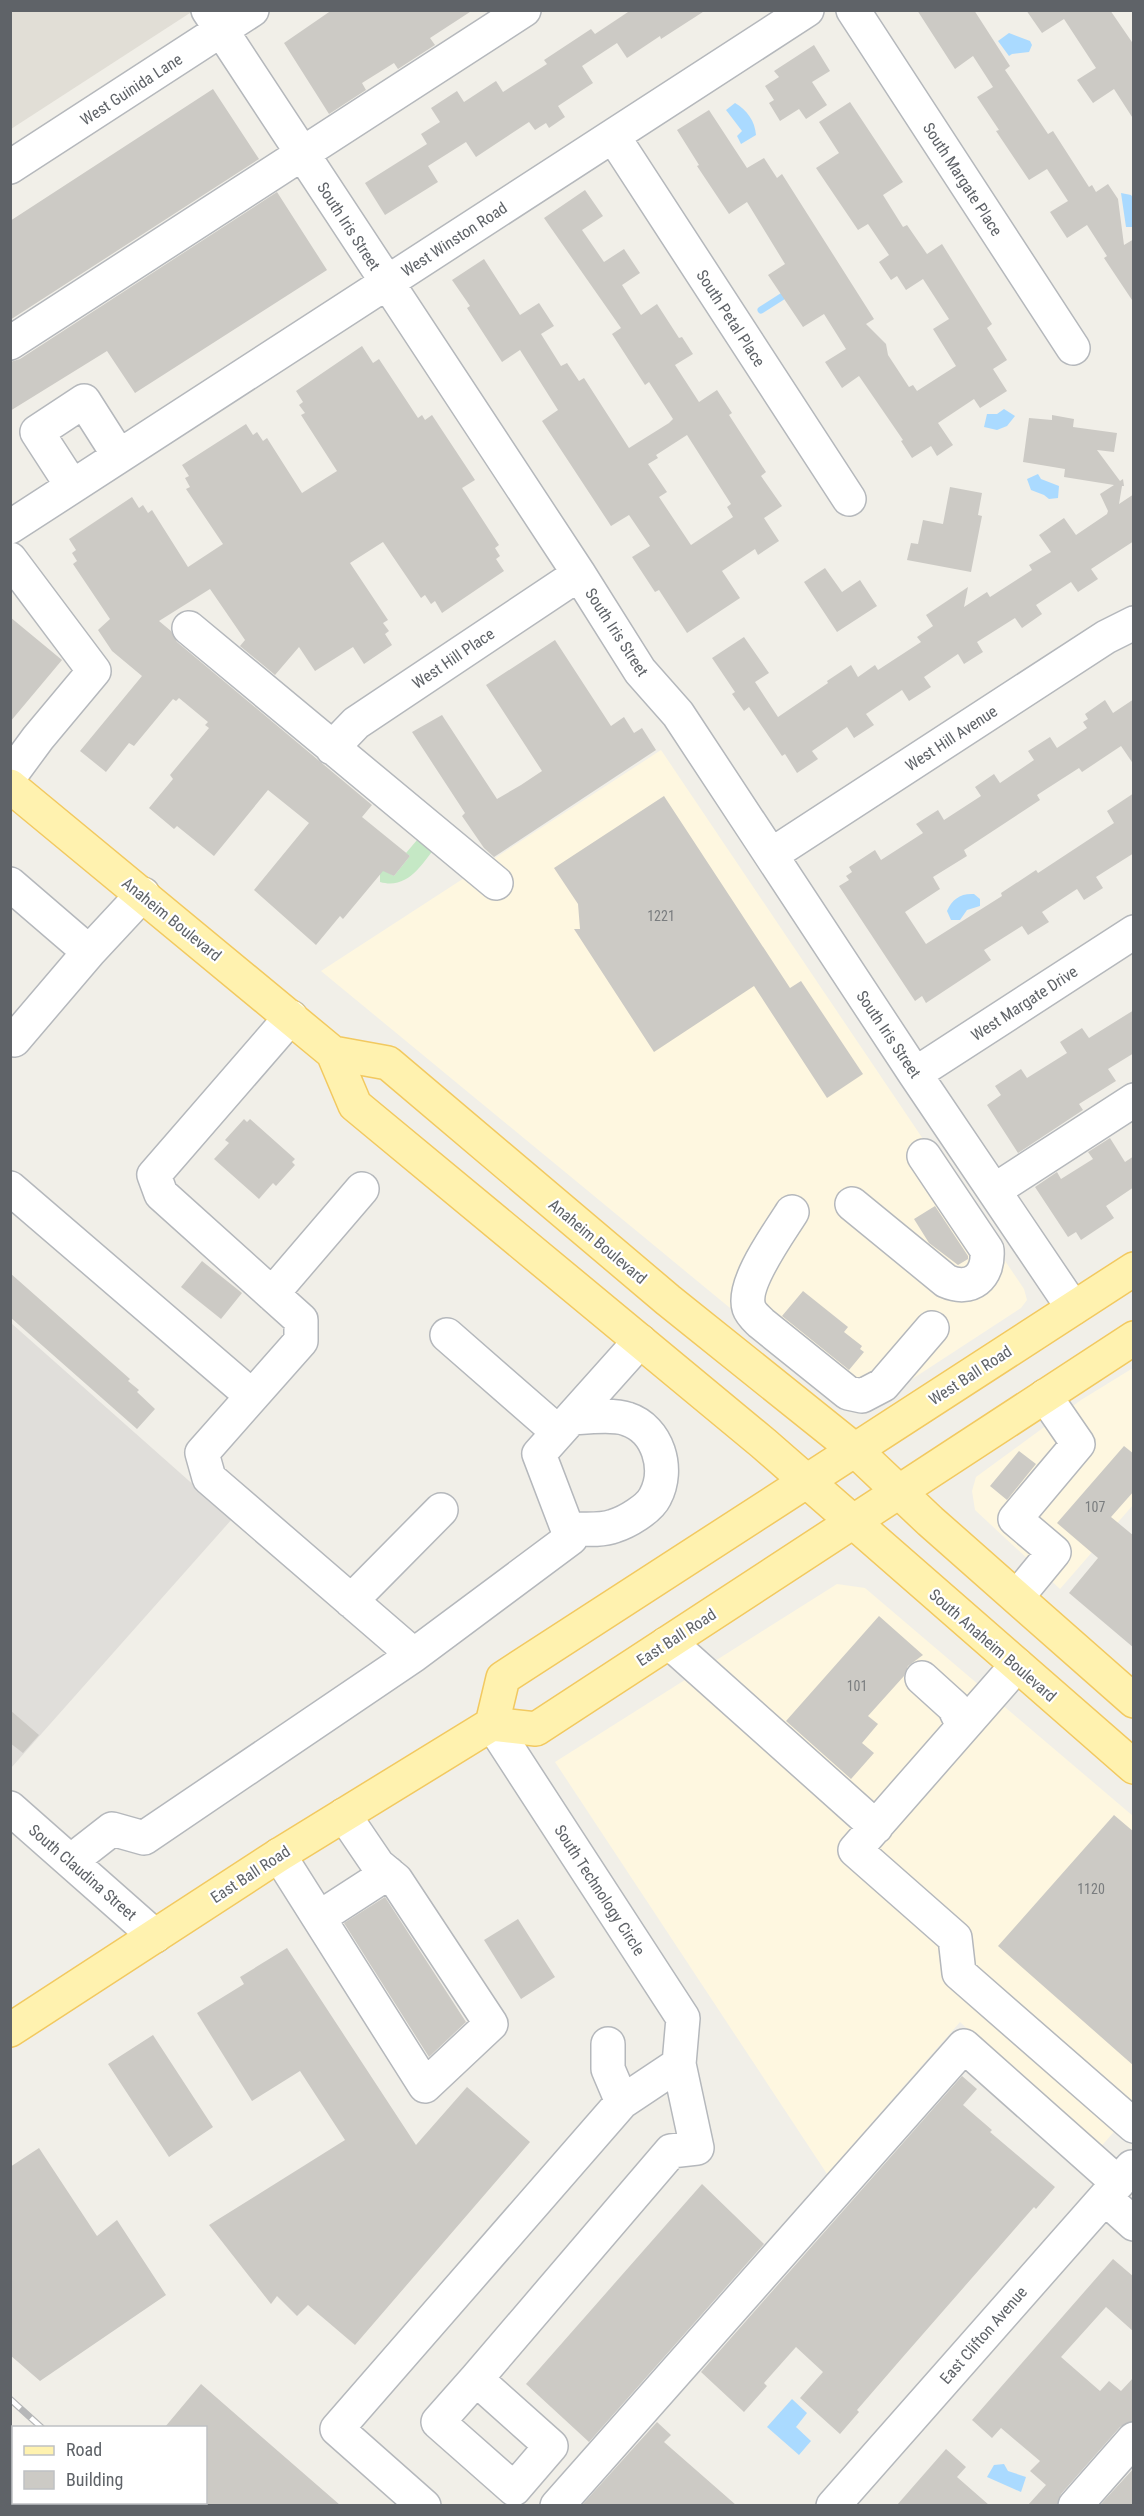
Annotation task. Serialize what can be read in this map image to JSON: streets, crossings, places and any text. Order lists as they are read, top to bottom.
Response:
{
  "streets": {
    "main road": [
      "Anaheim Boulevard",
      "West Ball Road",
      "East Ball Road",
      "South Anaheim Boulevard"
    ],
    "street": [
      "West Guinida Lane",
      "South Margate Place",
      "South Iris Street",
      "West Winston Road",
      "South Petal Place",
      "West Hill Place",
      "West Hill Avenue",
      "West Margate Drive",
      "South Claudina Street",
      "South Technology Circle",
      "East Clifton Avenue"
    ]
  },
  "crossings": [
    ["West Guinida Lane", "South Iris Street"],
    ["South Iris Street", "West Winston Road"],
    ["South Iris Street", "West Hill Place"],
    ["South Iris Street", "West Hill Avenue"],
    ["South Iris Street", "West Margate Drive"],
    ["South Iris Street", "West Ball Road"],
    ["West Winston Road", "South Petal Place"],
    ["Anaheim Boulevard", "West Ball Road"],
    ["Anaheim Boulevard", "South Anaheim Boulevard"],
    ["West Ball Road", "South Anaheim Boulevard"],
    ["East Ball Road", "South Anaheim Boulevard"],
    ["East Ball Road", "South Claudina Street"],
    ["East Ball Road", "South Technology Circle"]
  ],
  "house_numbers": [
    "1221",
    "107",
    "101",
    "1120"
  ],
  "legend": ["Road", "Building"]
}
